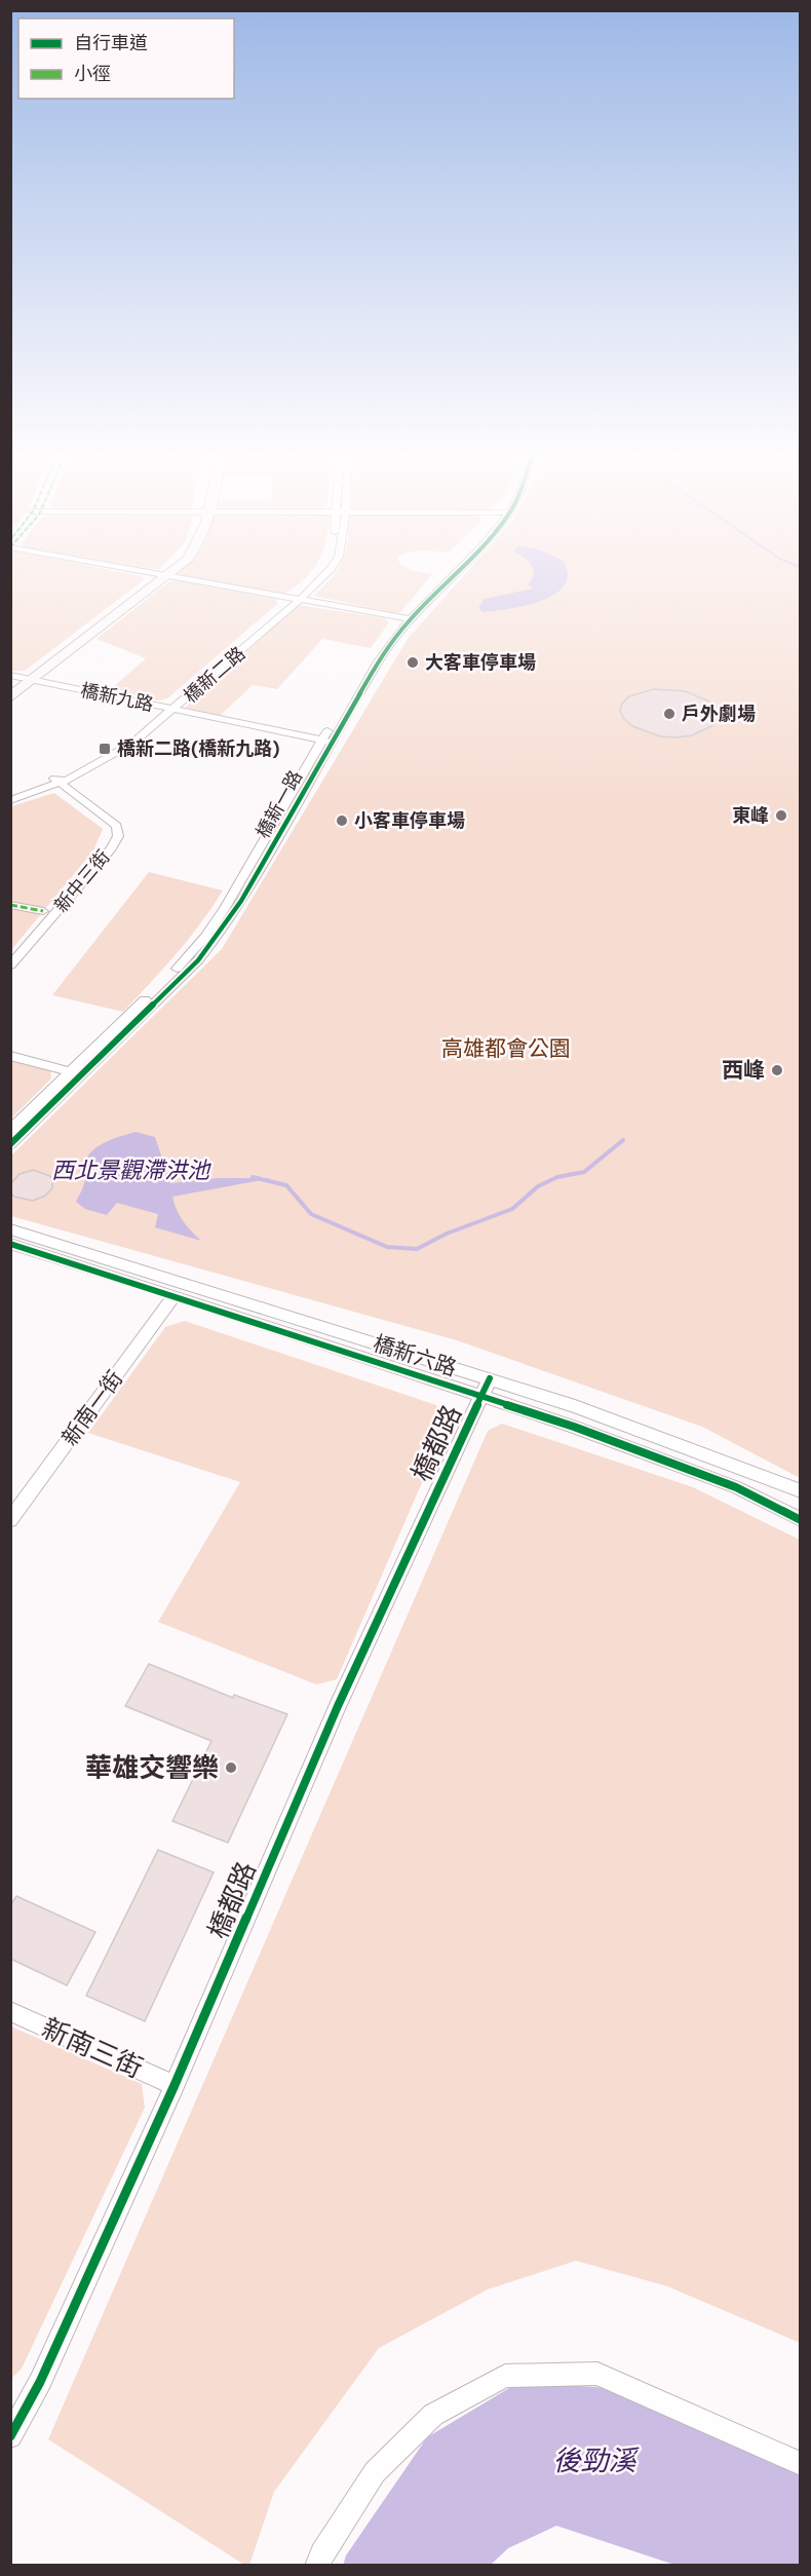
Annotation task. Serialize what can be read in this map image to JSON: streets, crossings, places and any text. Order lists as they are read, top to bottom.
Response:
{
  "streets": {
    "street": [
      "橋新二路",
      "橋新九路",
      "橋新一路",
      "新中三街",
      "橋新六路",
      "新南一街",
      "橋都路",
      "新南三街"
    ]
  },
  "crossings": [
    ["橋新二路", "橋新九路"],
    ["橋新二路", "新中三街"],
    ["橋新九路", "橋新一路"],
    ["橋新六路", "新南一街"],
    ["橋新六路", "橋都路"],
    ["橋都路", "新南三街"]
  ],
  "water": ["西北景觀滯洪池", "後勁溪"],
  "parks": ["高雄都會公園"],
  "places": {
    "other": [
      "大客車停車場",
      "戶外劇場",
      "東峰",
      "小客車停車場",
      "西峰",
      "華雄交響樂"
    ],
    "transit": ["橋新二路(橋新九路)"]
  },
  "legend": ["自行車道", "小徑"]
}
